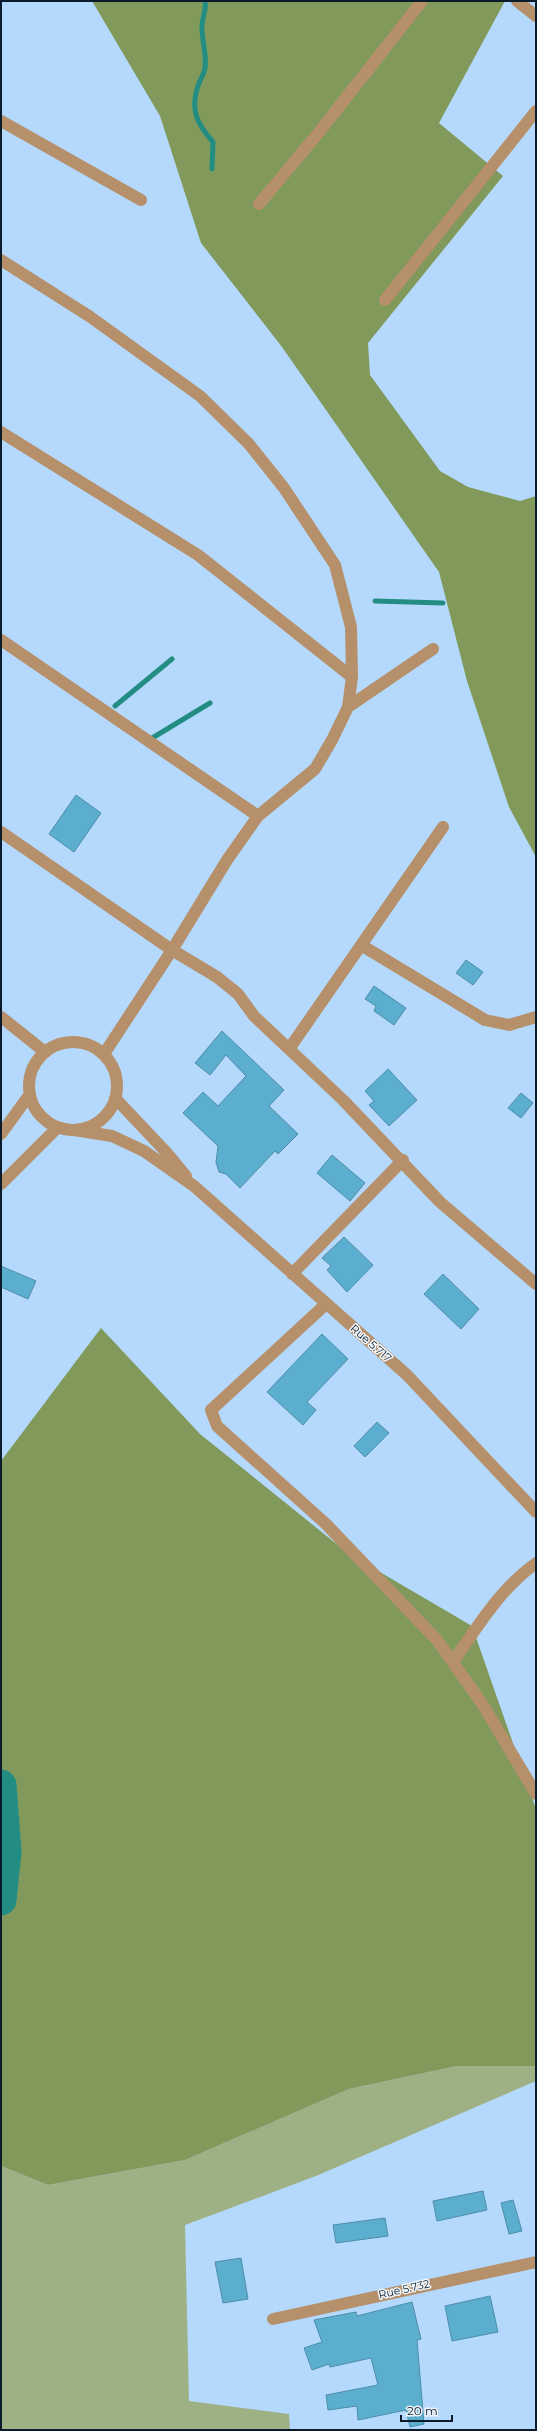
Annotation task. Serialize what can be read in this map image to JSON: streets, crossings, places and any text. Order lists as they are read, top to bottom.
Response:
{
  "streets": {
    "street": ["Rue 5.717", "Rue 5.732"]
  },
  "scale_bar": "20 m"
}
